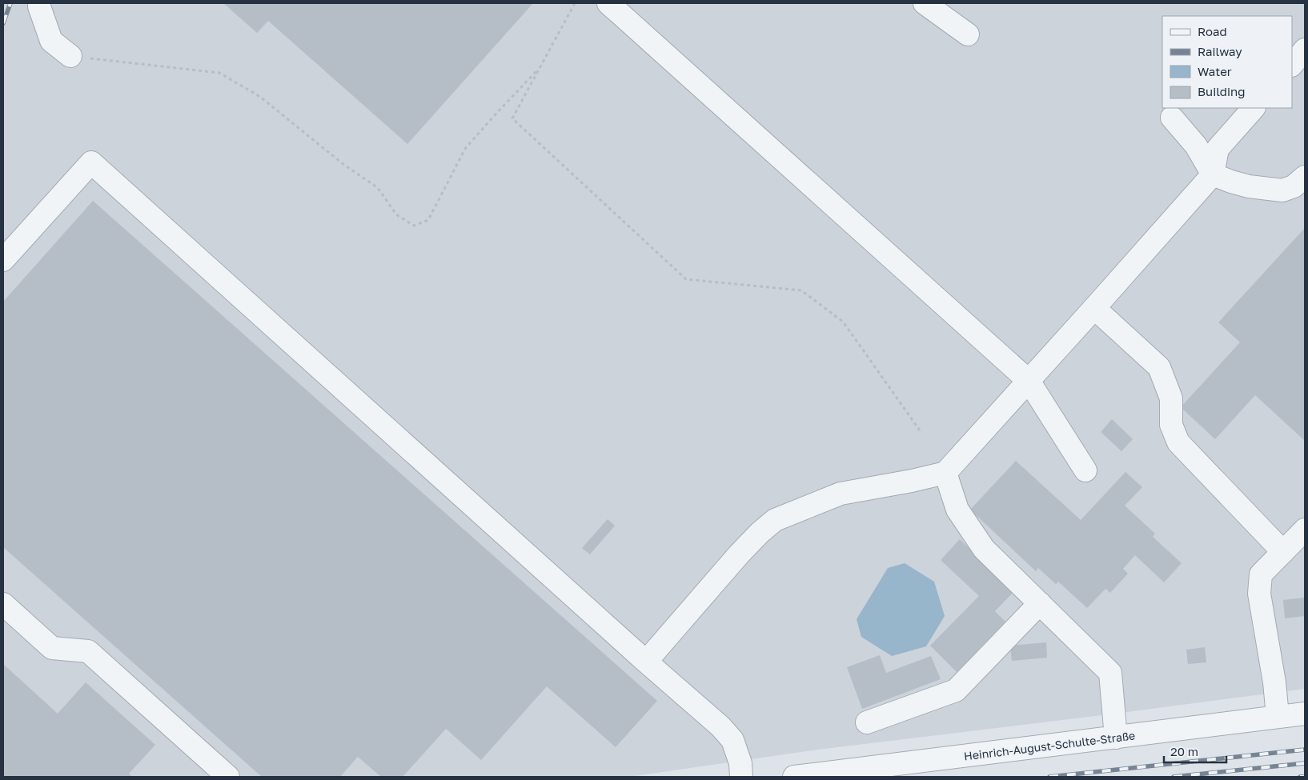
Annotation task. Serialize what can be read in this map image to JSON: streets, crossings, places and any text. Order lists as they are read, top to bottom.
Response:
{
  "streets": {
    "street": ["Heinrich-August-Schulte-Straße"]
  },
  "legend": [
    "Road",
    "Railway",
    "Water",
    "Building"
  ],
  "scale_bar": "20 m"
}
